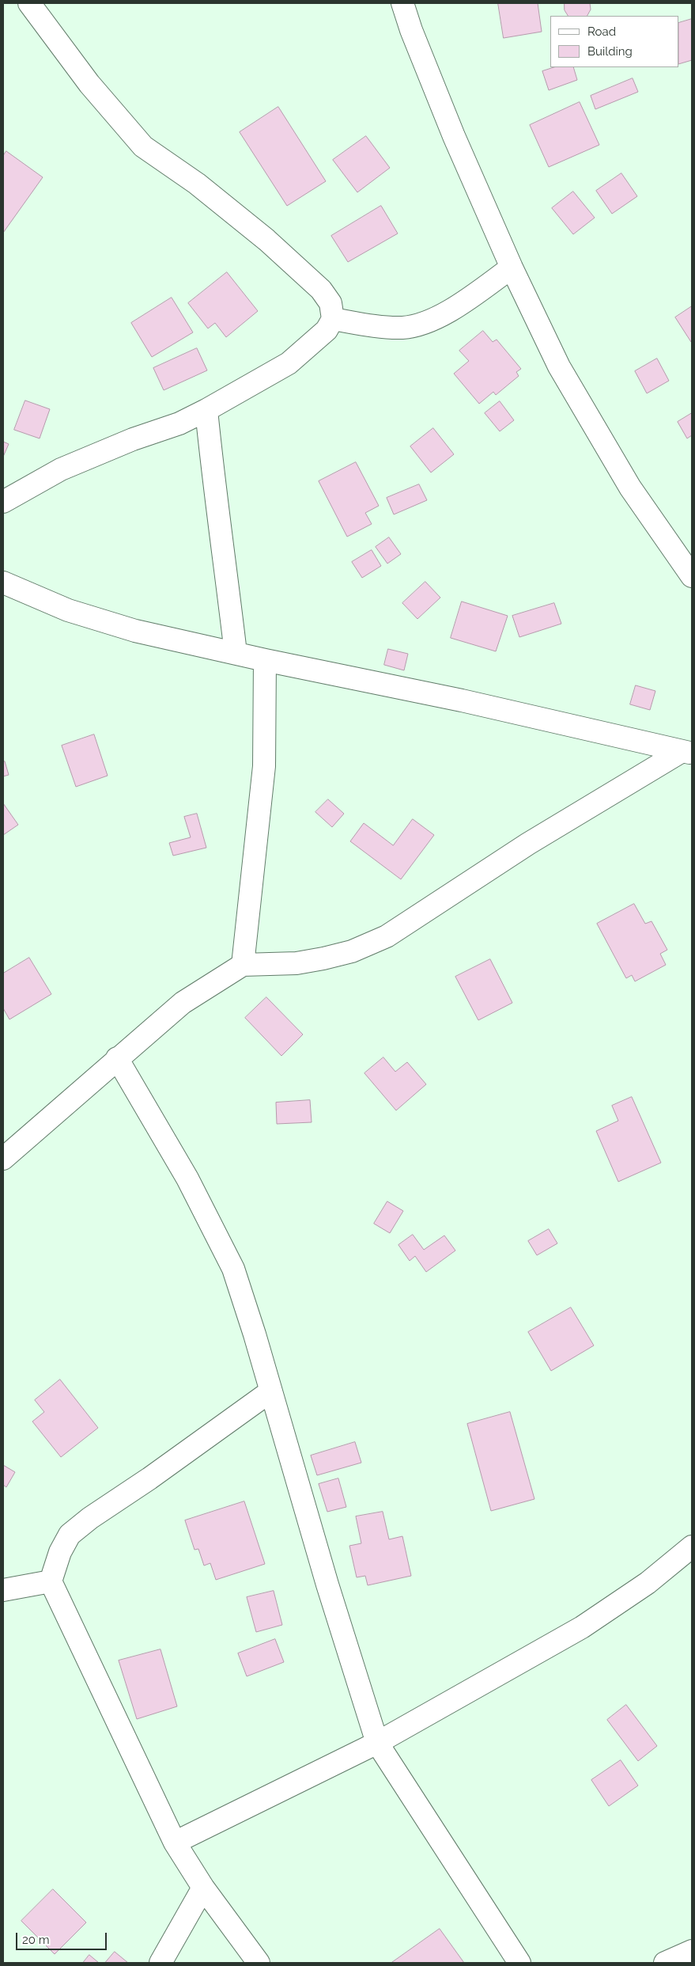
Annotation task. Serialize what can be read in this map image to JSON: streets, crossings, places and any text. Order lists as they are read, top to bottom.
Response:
{
  "legend": ["Road", "Building"],
  "scale_bar": "20 m"
}
